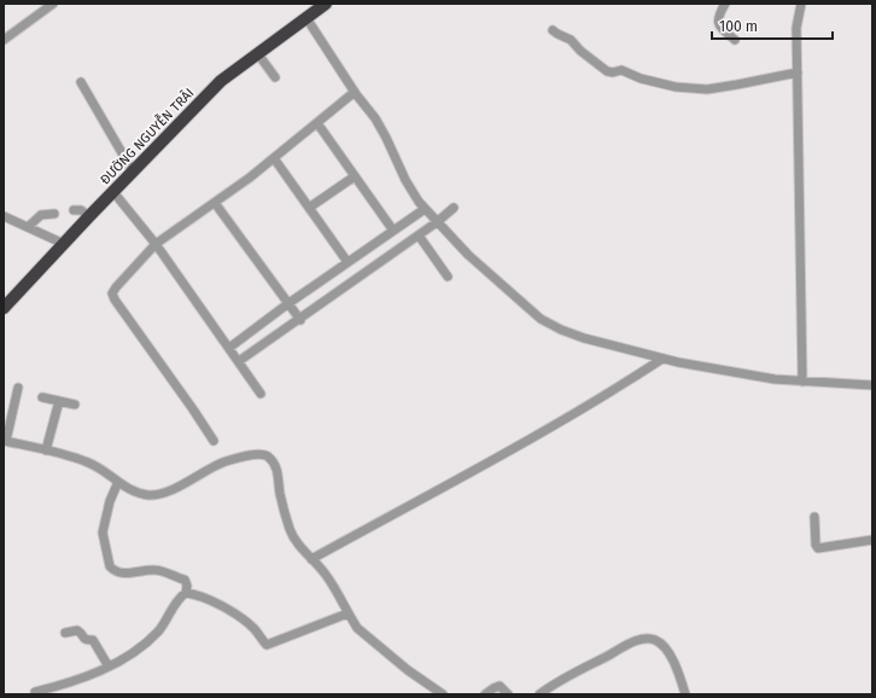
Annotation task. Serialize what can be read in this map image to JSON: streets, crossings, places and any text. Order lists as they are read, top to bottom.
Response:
{
  "streets": {
    "highway": ["ĐƯỜNG NGUYỄN TRÃI"]
  },
  "scale_bar": "100 m"
}
